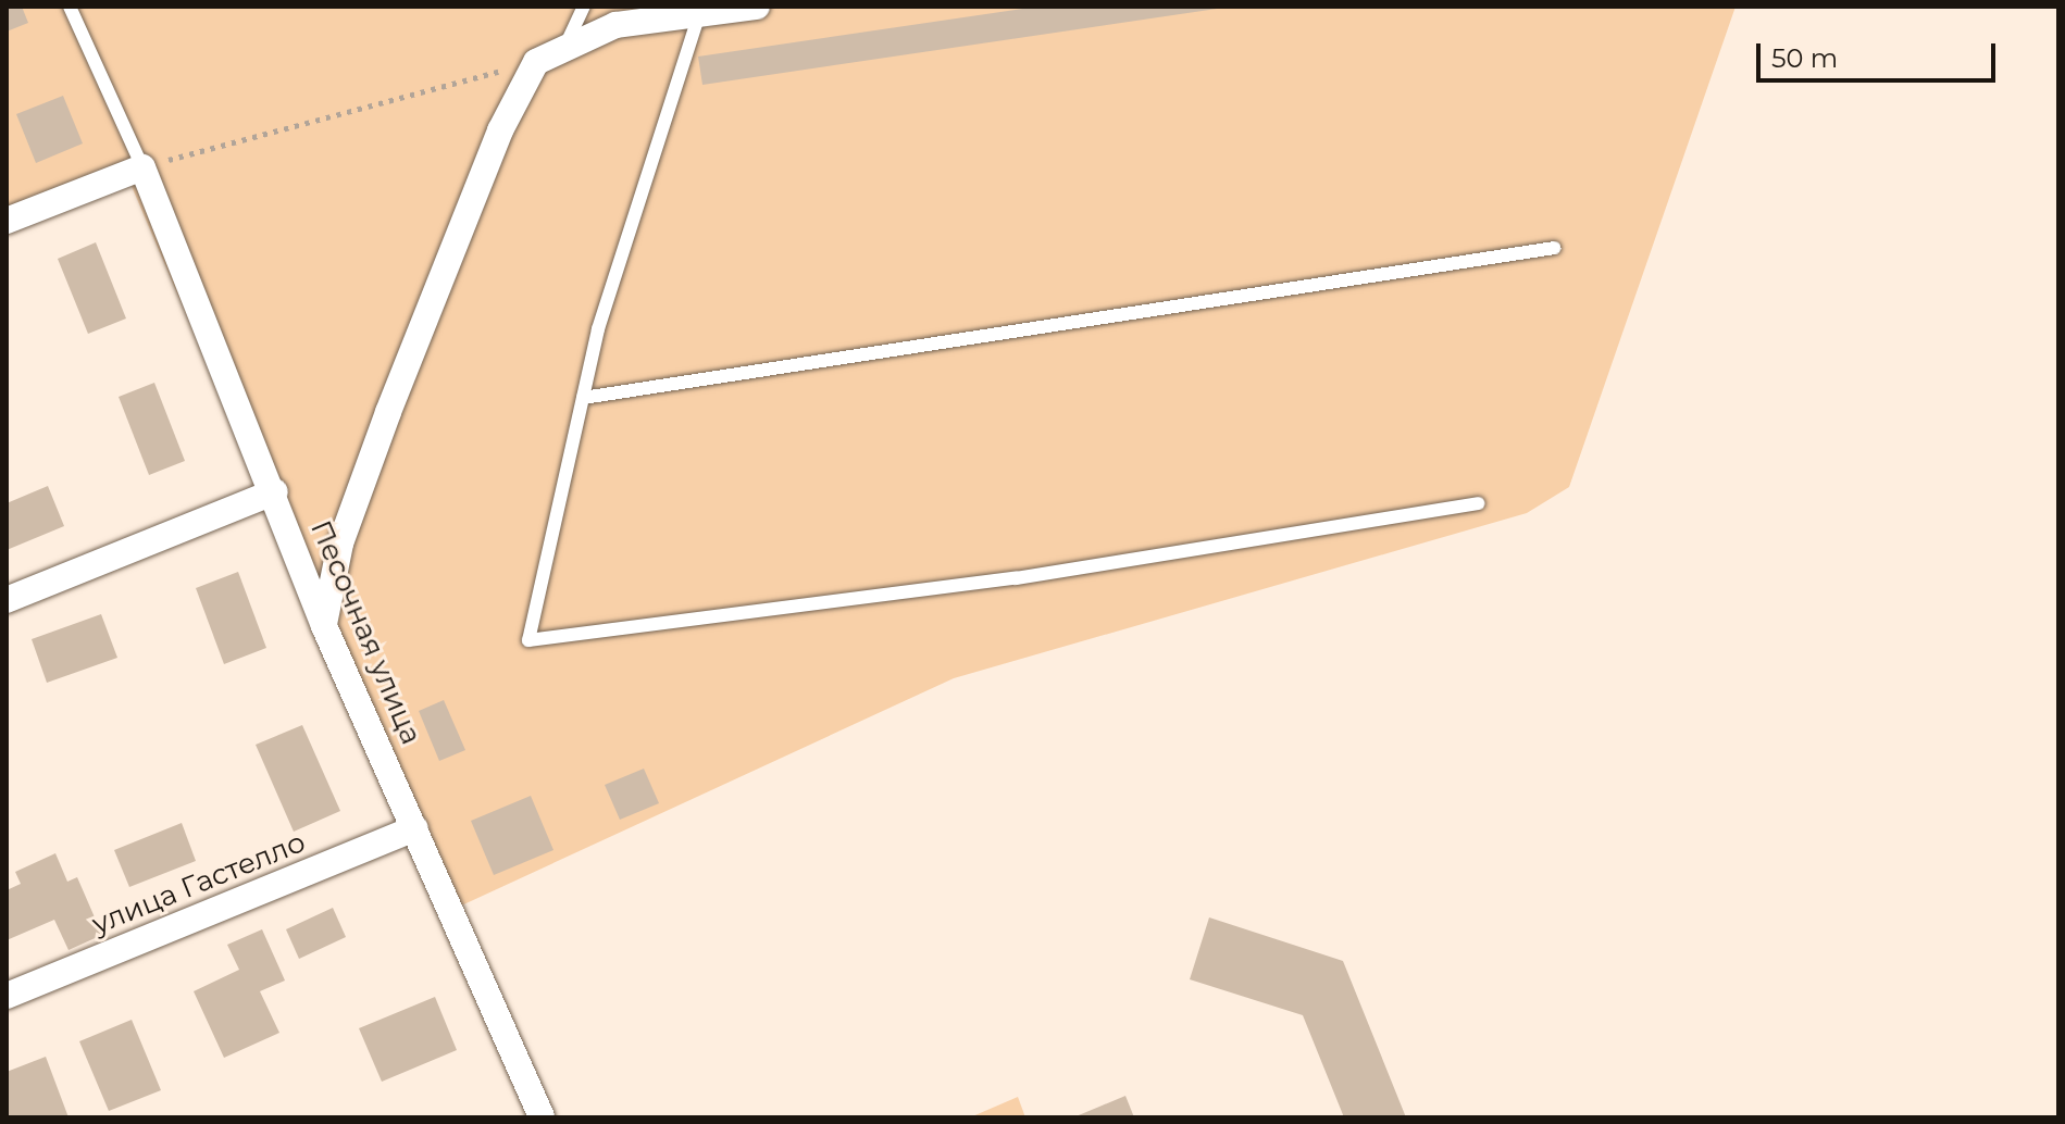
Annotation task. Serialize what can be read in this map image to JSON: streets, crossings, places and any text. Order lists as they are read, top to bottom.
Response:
{
  "streets": {
    "street": ["Песочная улица", "улица Гастелло"]
  },
  "crossings": [
    ["Песочная улица", "улица Гастелло"]
  ],
  "scale_bar": "50 m"
}
